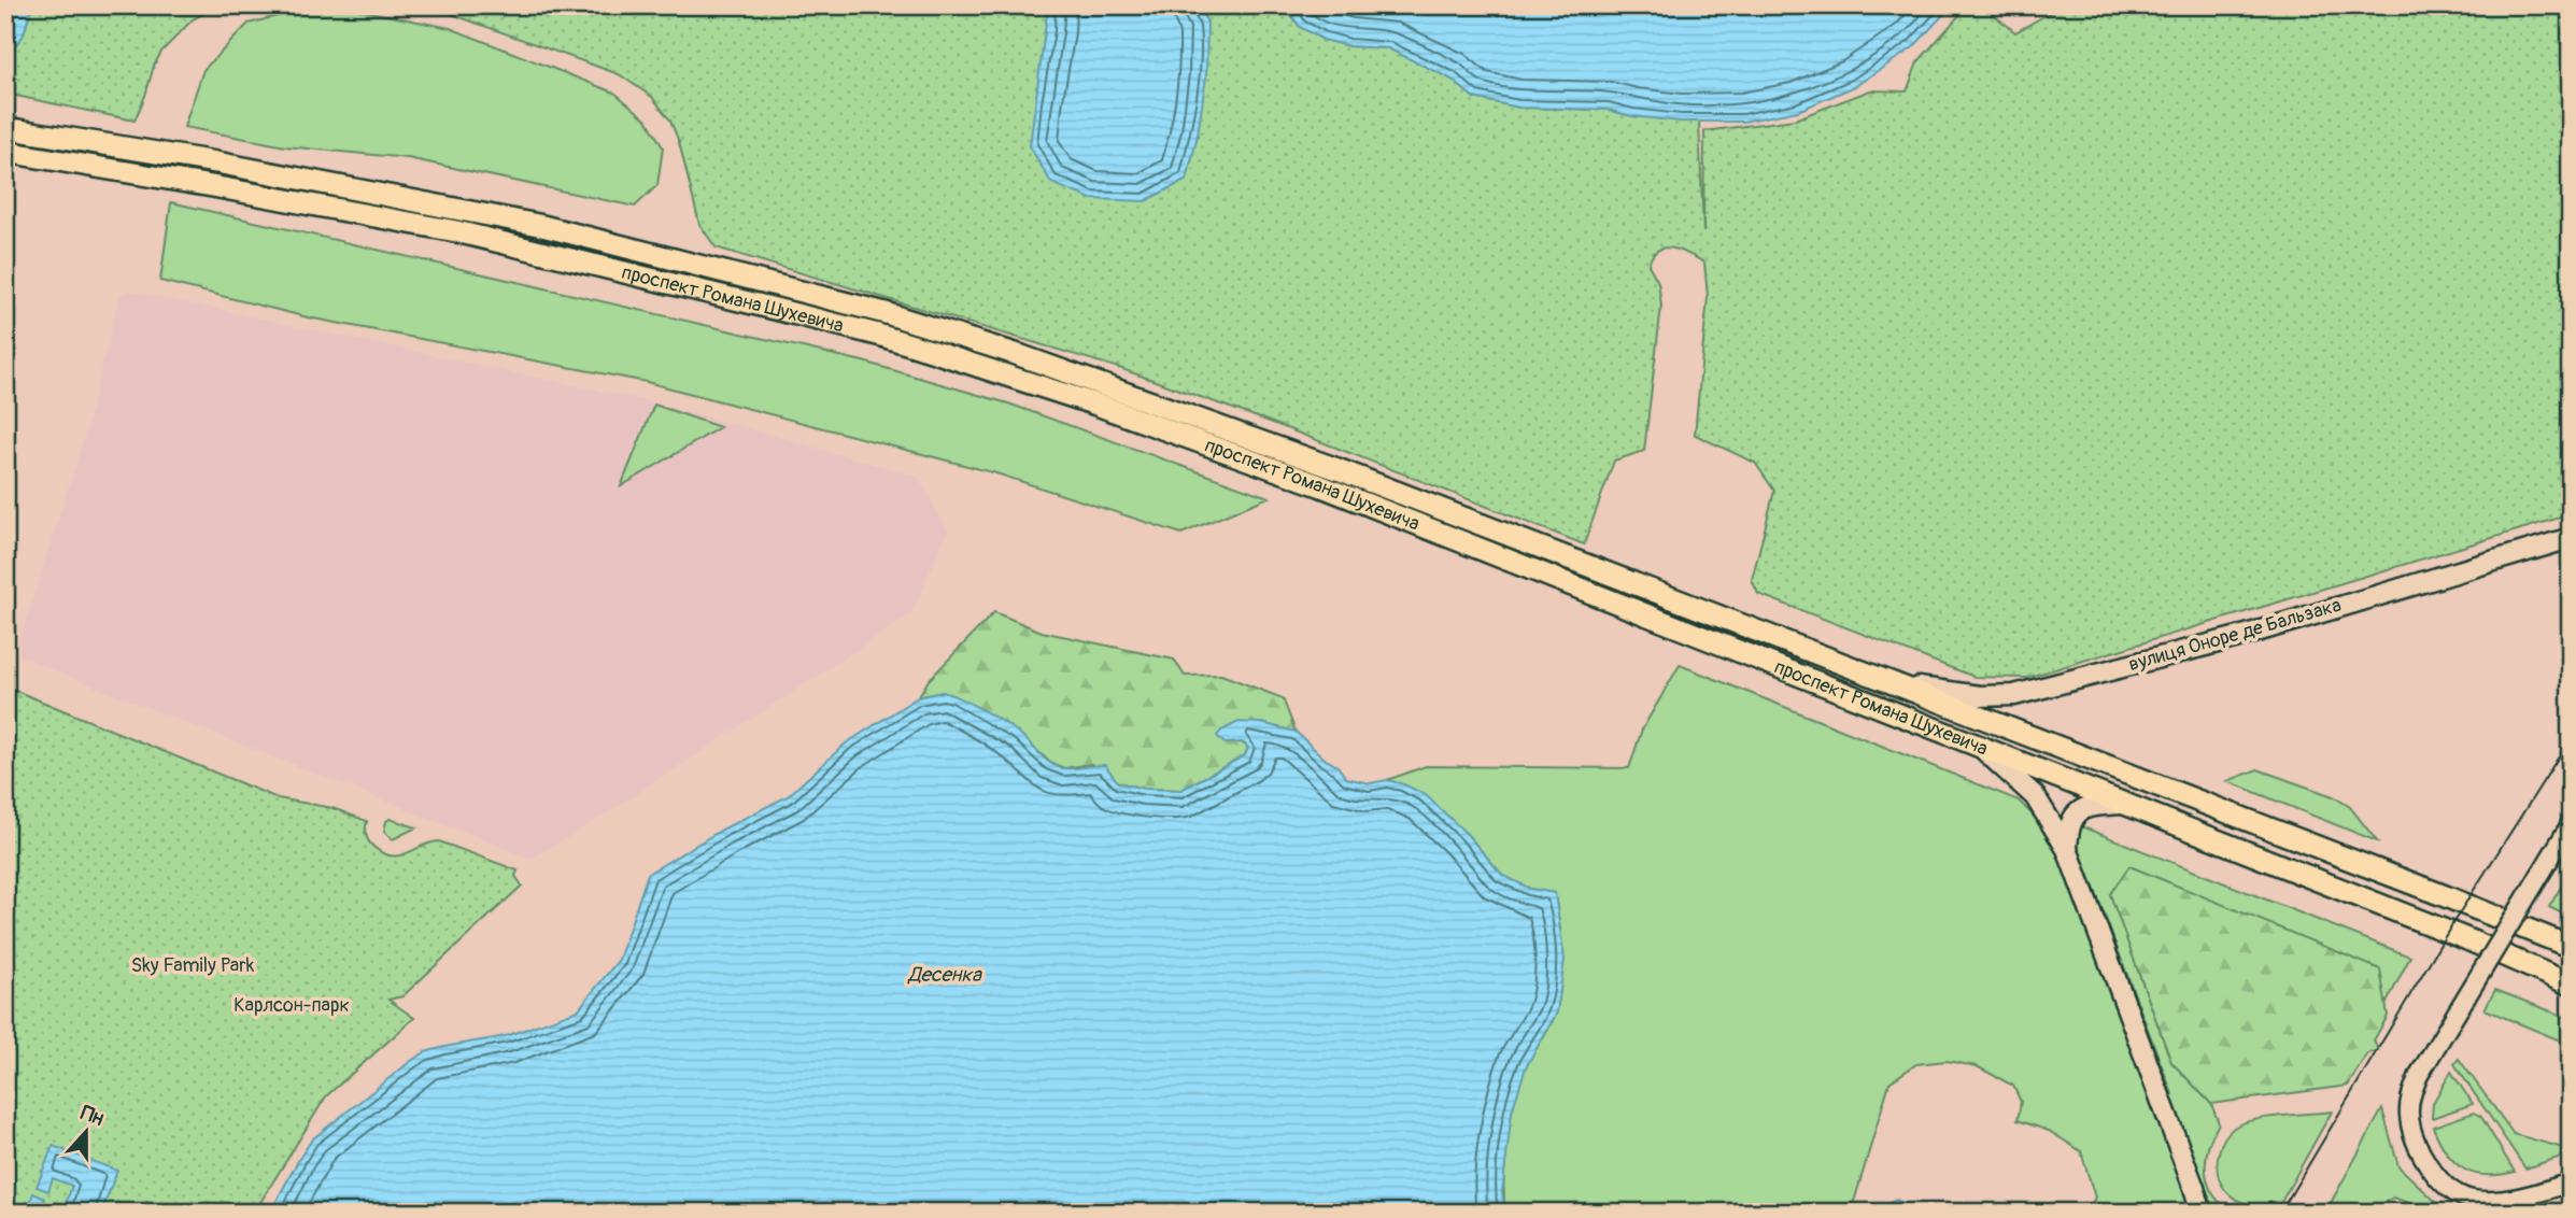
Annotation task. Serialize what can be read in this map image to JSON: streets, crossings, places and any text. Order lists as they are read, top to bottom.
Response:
{
  "streets": {
    "main road": ["проспект Романа Шухевича", "вулиця Оноре де Бальзака"]
  },
  "crossings": [
    ["проспект Романа Шухевича", "вулиця Оноре де Бальзака"]
  ],
  "water": ["Десенка"],
  "parks": ["Sky Family Park", "Карлсон-парк"],
  "north": "top"
}
